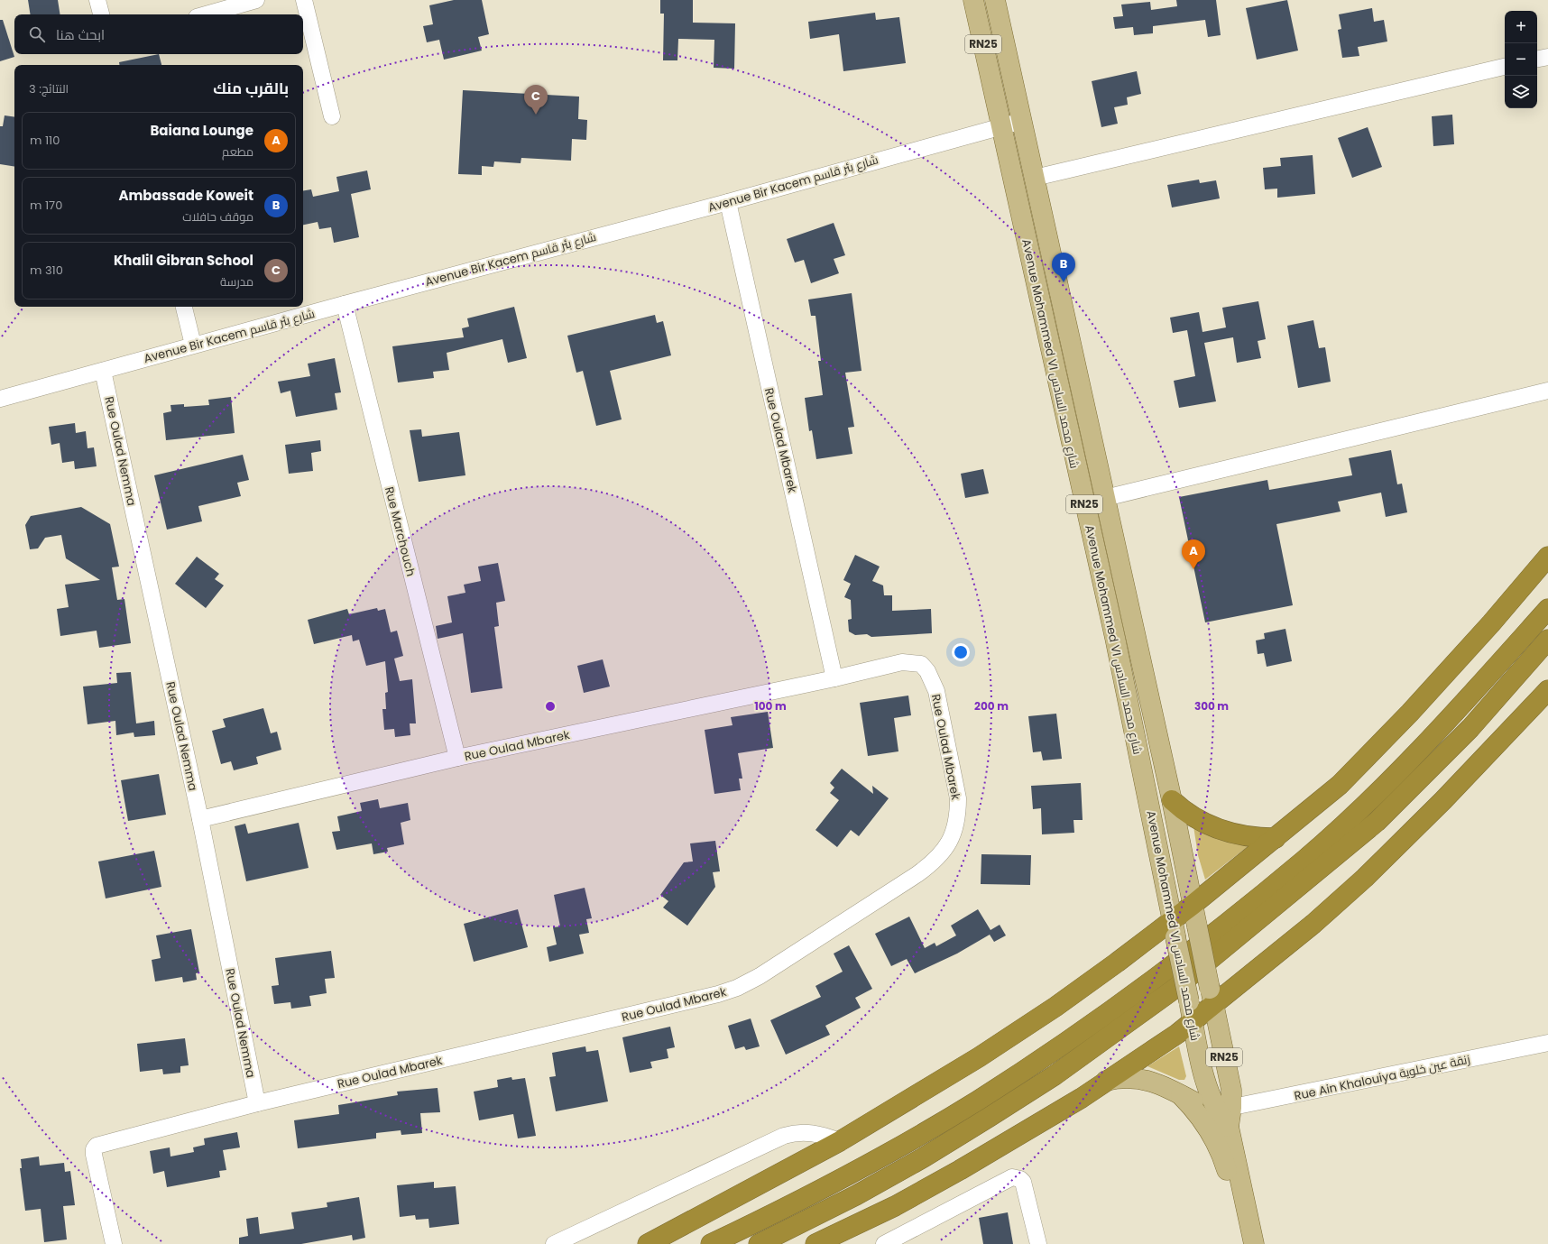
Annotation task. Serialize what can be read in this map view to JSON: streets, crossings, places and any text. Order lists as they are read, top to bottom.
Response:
{
  "streets": {
    "main road": ["RN25", "Avenue Mohammed VI شارع محمد السادس"],
    "street": [
      "Avenue Bir Kacem شارع بئر قاسم",
      "Rue Oulad Mbarek",
      "Rue Oulad Nemma",
      "Rue Marchouch",
      "Rue Ain Khalouiya زنقة عين خلوية"
    ]
  },
  "crossings": [
    ["Avenue Bir Kacem شارع بئر قاسم", "Avenue Mohammed VI شارع محمد السادس"],
    ["Avenue Bir Kacem شارع بئر قاسم", "Rue Oulad Mbarek"],
    ["Avenue Bir Kacem شارع بئر قاسم", "Rue Oulad Nemma"],
    ["Avenue Bir Kacem شارع بئر قاسم", "Rue Marchouch"],
    ["Avenue Mohammed VI شارع محمد السادس", "Rue Ain Khalouiya زنقة عين خلوية"],
    ["Rue Oulad Mbarek", "Rue Oulad Nemma"],
    ["Rue Oulad Mbarek", "Rue Marchouch"]
  ],
  "page": {
    "map_buttons": ["+", "−"],
    "search": "ابحث هنا",
    "heading": ["بالقرب منك", "النتائج: 3"],
    "pins": ["C", "B", "A"],
    "list": [
      {
        "mark": "A",
        "name": "Baiana Lounge",
        "note": "مطعم",
        "value": "110 m"
      },
      {
        "mark": "B",
        "name": "Ambassade Koweit",
        "note": "موقف حافلات",
        "value": "170 m"
      },
      {
        "mark": "C",
        "name": "Khalil Gibran School",
        "note": "مدرسة",
        "value": "310 m"
      }
    ]
  },
  "rings": ["100 m", "200 m", "300 m"]
}
